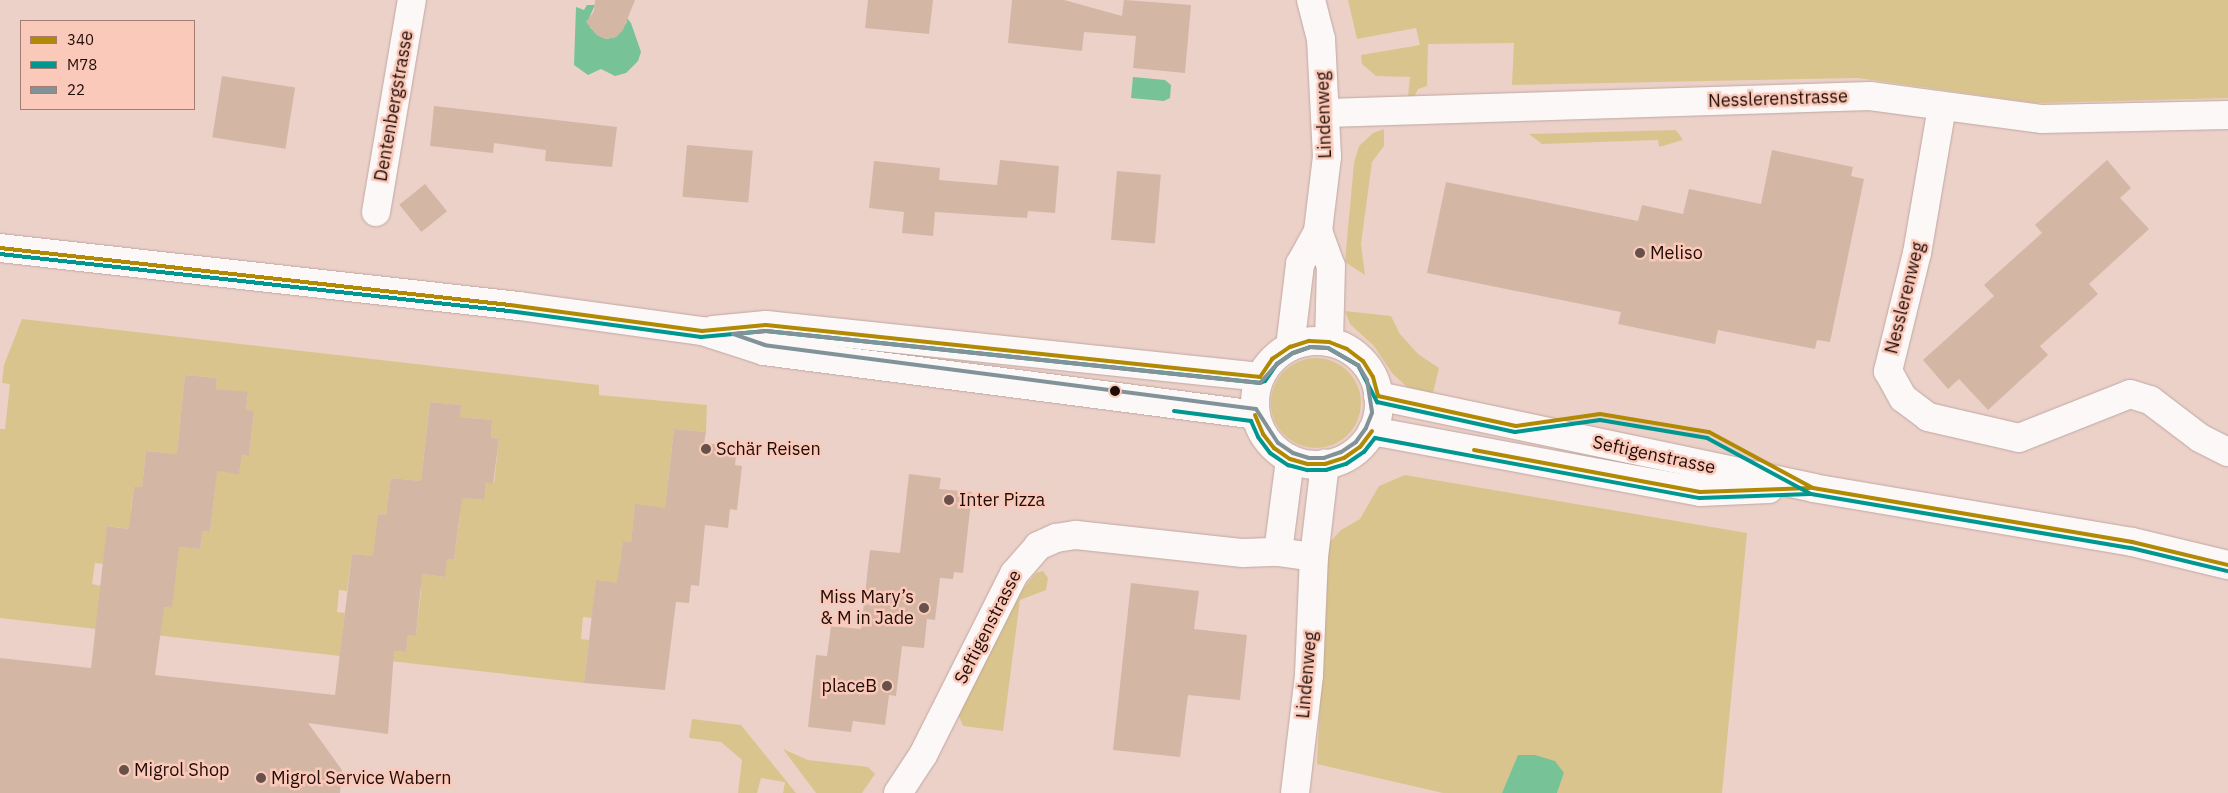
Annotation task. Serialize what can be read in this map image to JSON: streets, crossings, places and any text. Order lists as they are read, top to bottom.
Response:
{
  "streets": {
    "main road": [
      "Nesslerenstrasse",
      "Dentenbergstrasse",
      "Lindenweg",
      "Nesslerenweg",
      "Seftigenstrasse"
    ]
  },
  "crossings": [
    ["Nesslerenstrasse", "Lindenweg"],
    ["Nesslerenstrasse", "Nesslerenweg"],
    ["Lindenweg", "Seftigenstrasse"]
  ],
  "places": [
    "Meliso",
    "Schär Reisen",
    "Inter Pizza",
    "Miss Mary’s & M in Jade",
    "placeB",
    "Migrol Shop",
    "Migrol Service Wabern"
  ],
  "lines": ["transit line 340", "transit line M78", "transit line 22"],
  "legend": ["340", "M78", "22"]
}
